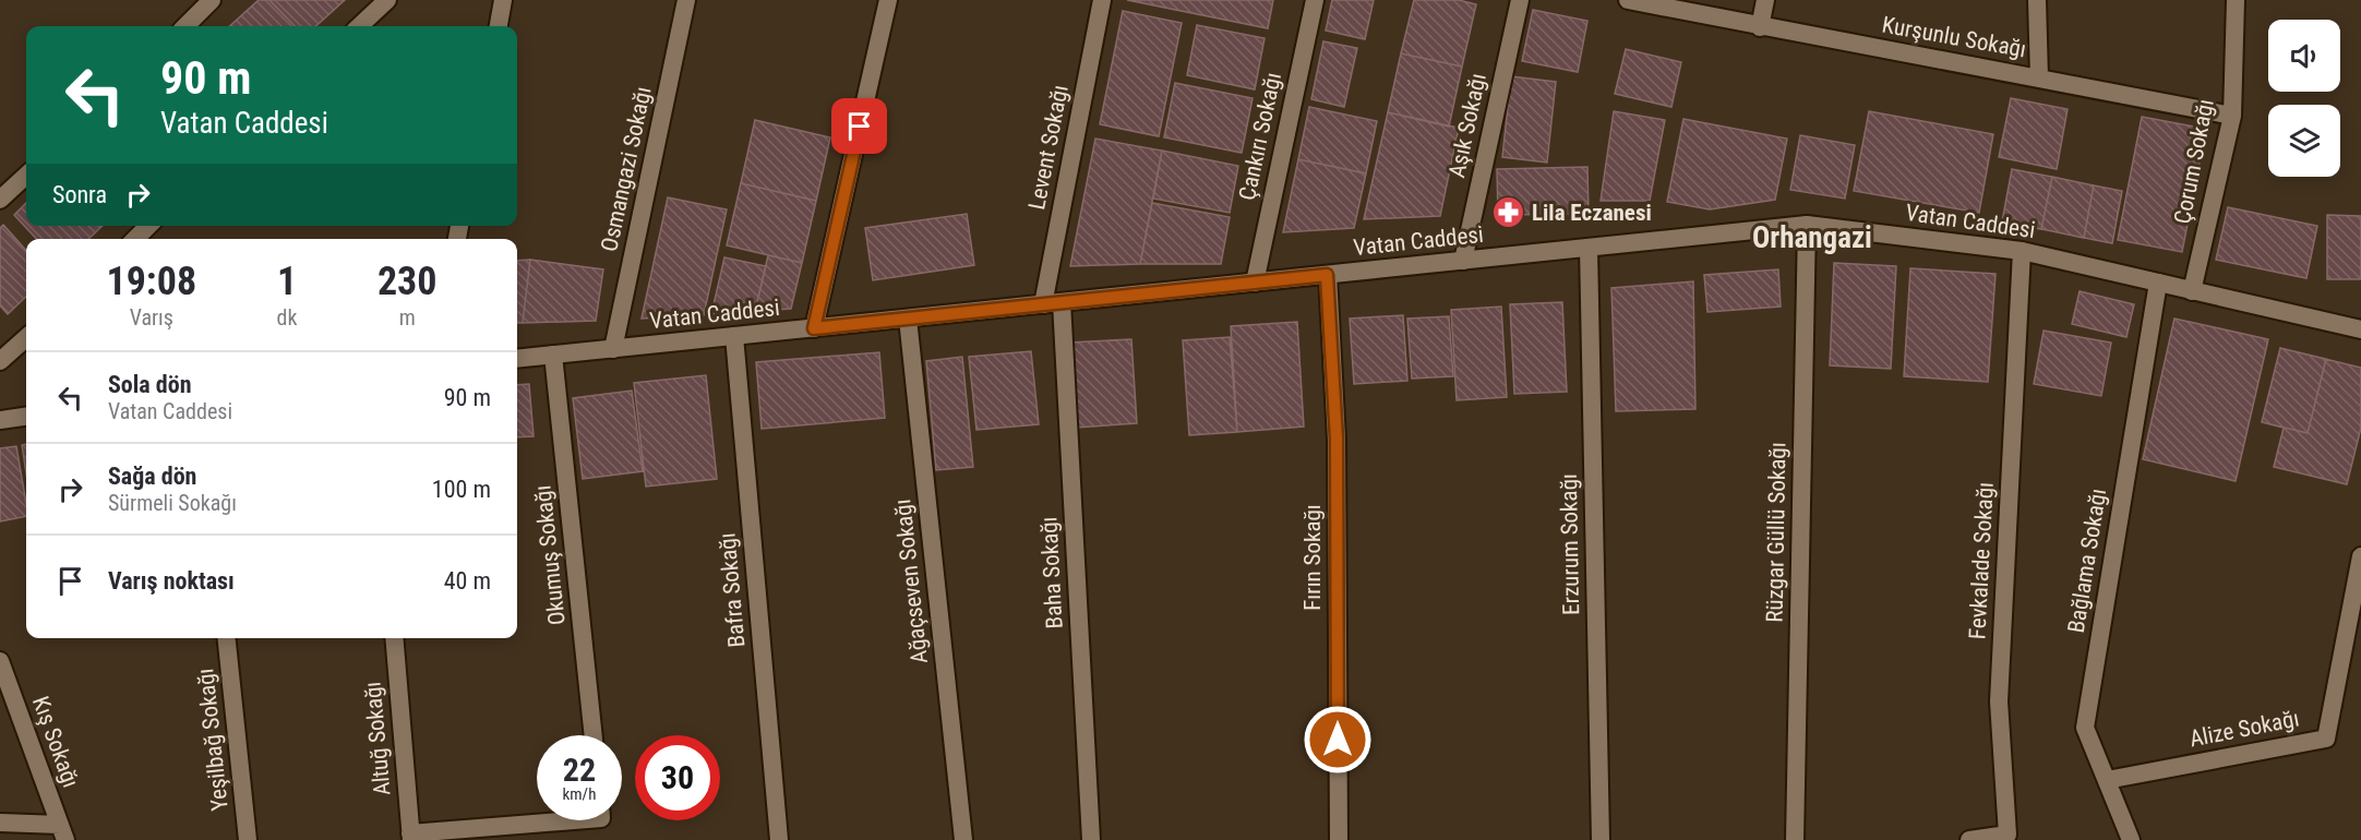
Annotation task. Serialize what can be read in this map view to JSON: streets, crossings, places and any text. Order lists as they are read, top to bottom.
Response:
{
  "streets": {
    "street": [
      "Kurşunlu Sokağı",
      "Aşık Sokağı",
      "Çankırı Sokağı",
      "Levent Sokağı",
      "Çorum Sokağı",
      "Osmangazi Sokağı",
      "Vatan Caddesi",
      "Rüzgar Güllü Sokağı",
      "Erzurum Sokağı",
      "Okumuş Sokağı",
      "Fırın Sokağı",
      "Fevkalade Sokağı",
      "Bağlama Sokağı",
      "Baha Sokağı",
      "Ağaçseven Sokağı",
      "Bafra Sokağı",
      "Alize Sokağı",
      "Altuğ Sokağı",
      "Yeşilbağ Sokağı",
      "Kış Sokağı"
    ]
  },
  "crossings": [
    ["Kurşunlu Sokağı", "Çorum Sokağı"],
    ["Aşık Sokağı", "Vatan Caddesi"],
    ["Çankırı Sokağı", "Vatan Caddesi"],
    ["Levent Sokağı", "Vatan Caddesi"],
    ["Levent Sokağı", "Baha Sokağı"],
    ["Çorum Sokağı", "Vatan Caddesi"],
    ["Osmangazi Sokağı", "Vatan Caddesi"],
    ["Vatan Caddesi", "Rüzgar Güllü Sokağı"],
    ["Vatan Caddesi", "Erzurum Sokağı"],
    ["Vatan Caddesi", "Okumuş Sokağı"],
    ["Vatan Caddesi", "Fırın Sokağı"],
    ["Vatan Caddesi", "Fevkalade Sokağı"],
    ["Vatan Caddesi", "Bağlama Sokağı"],
    ["Vatan Caddesi", "Baha Sokağı"],
    ["Vatan Caddesi", "Ağaçseven Sokağı"],
    ["Vatan Caddesi", "Bafra Sokağı"],
    ["Bağlama Sokağı", "Alize Sokağı"]
  ],
  "districts": ["Orhangazi"],
  "places": {
    "pharmacy": ["Lila Eczanesi"]
  },
  "page": {
    "turn": ["90 m", "Vatan Caddesi"],
    "then": "Sonra",
    "eta": [
      "19:08",
      "Varış",
      "1",
      "dk",
      "230",
      "m"
    ],
    "list": [
      {
        "name": "Sola dön",
        "note": "Vatan Caddesi",
        "value": "90 m"
      },
      {
        "name": "Sağa dön",
        "note": "Sürmeli Sokağı",
        "value": "100 m"
      },
      {
        "name": "Varış noktası",
        "value": "40 m"
      }
    ],
    "speed": "22 km/h",
    "limit": "30"
  }
}
